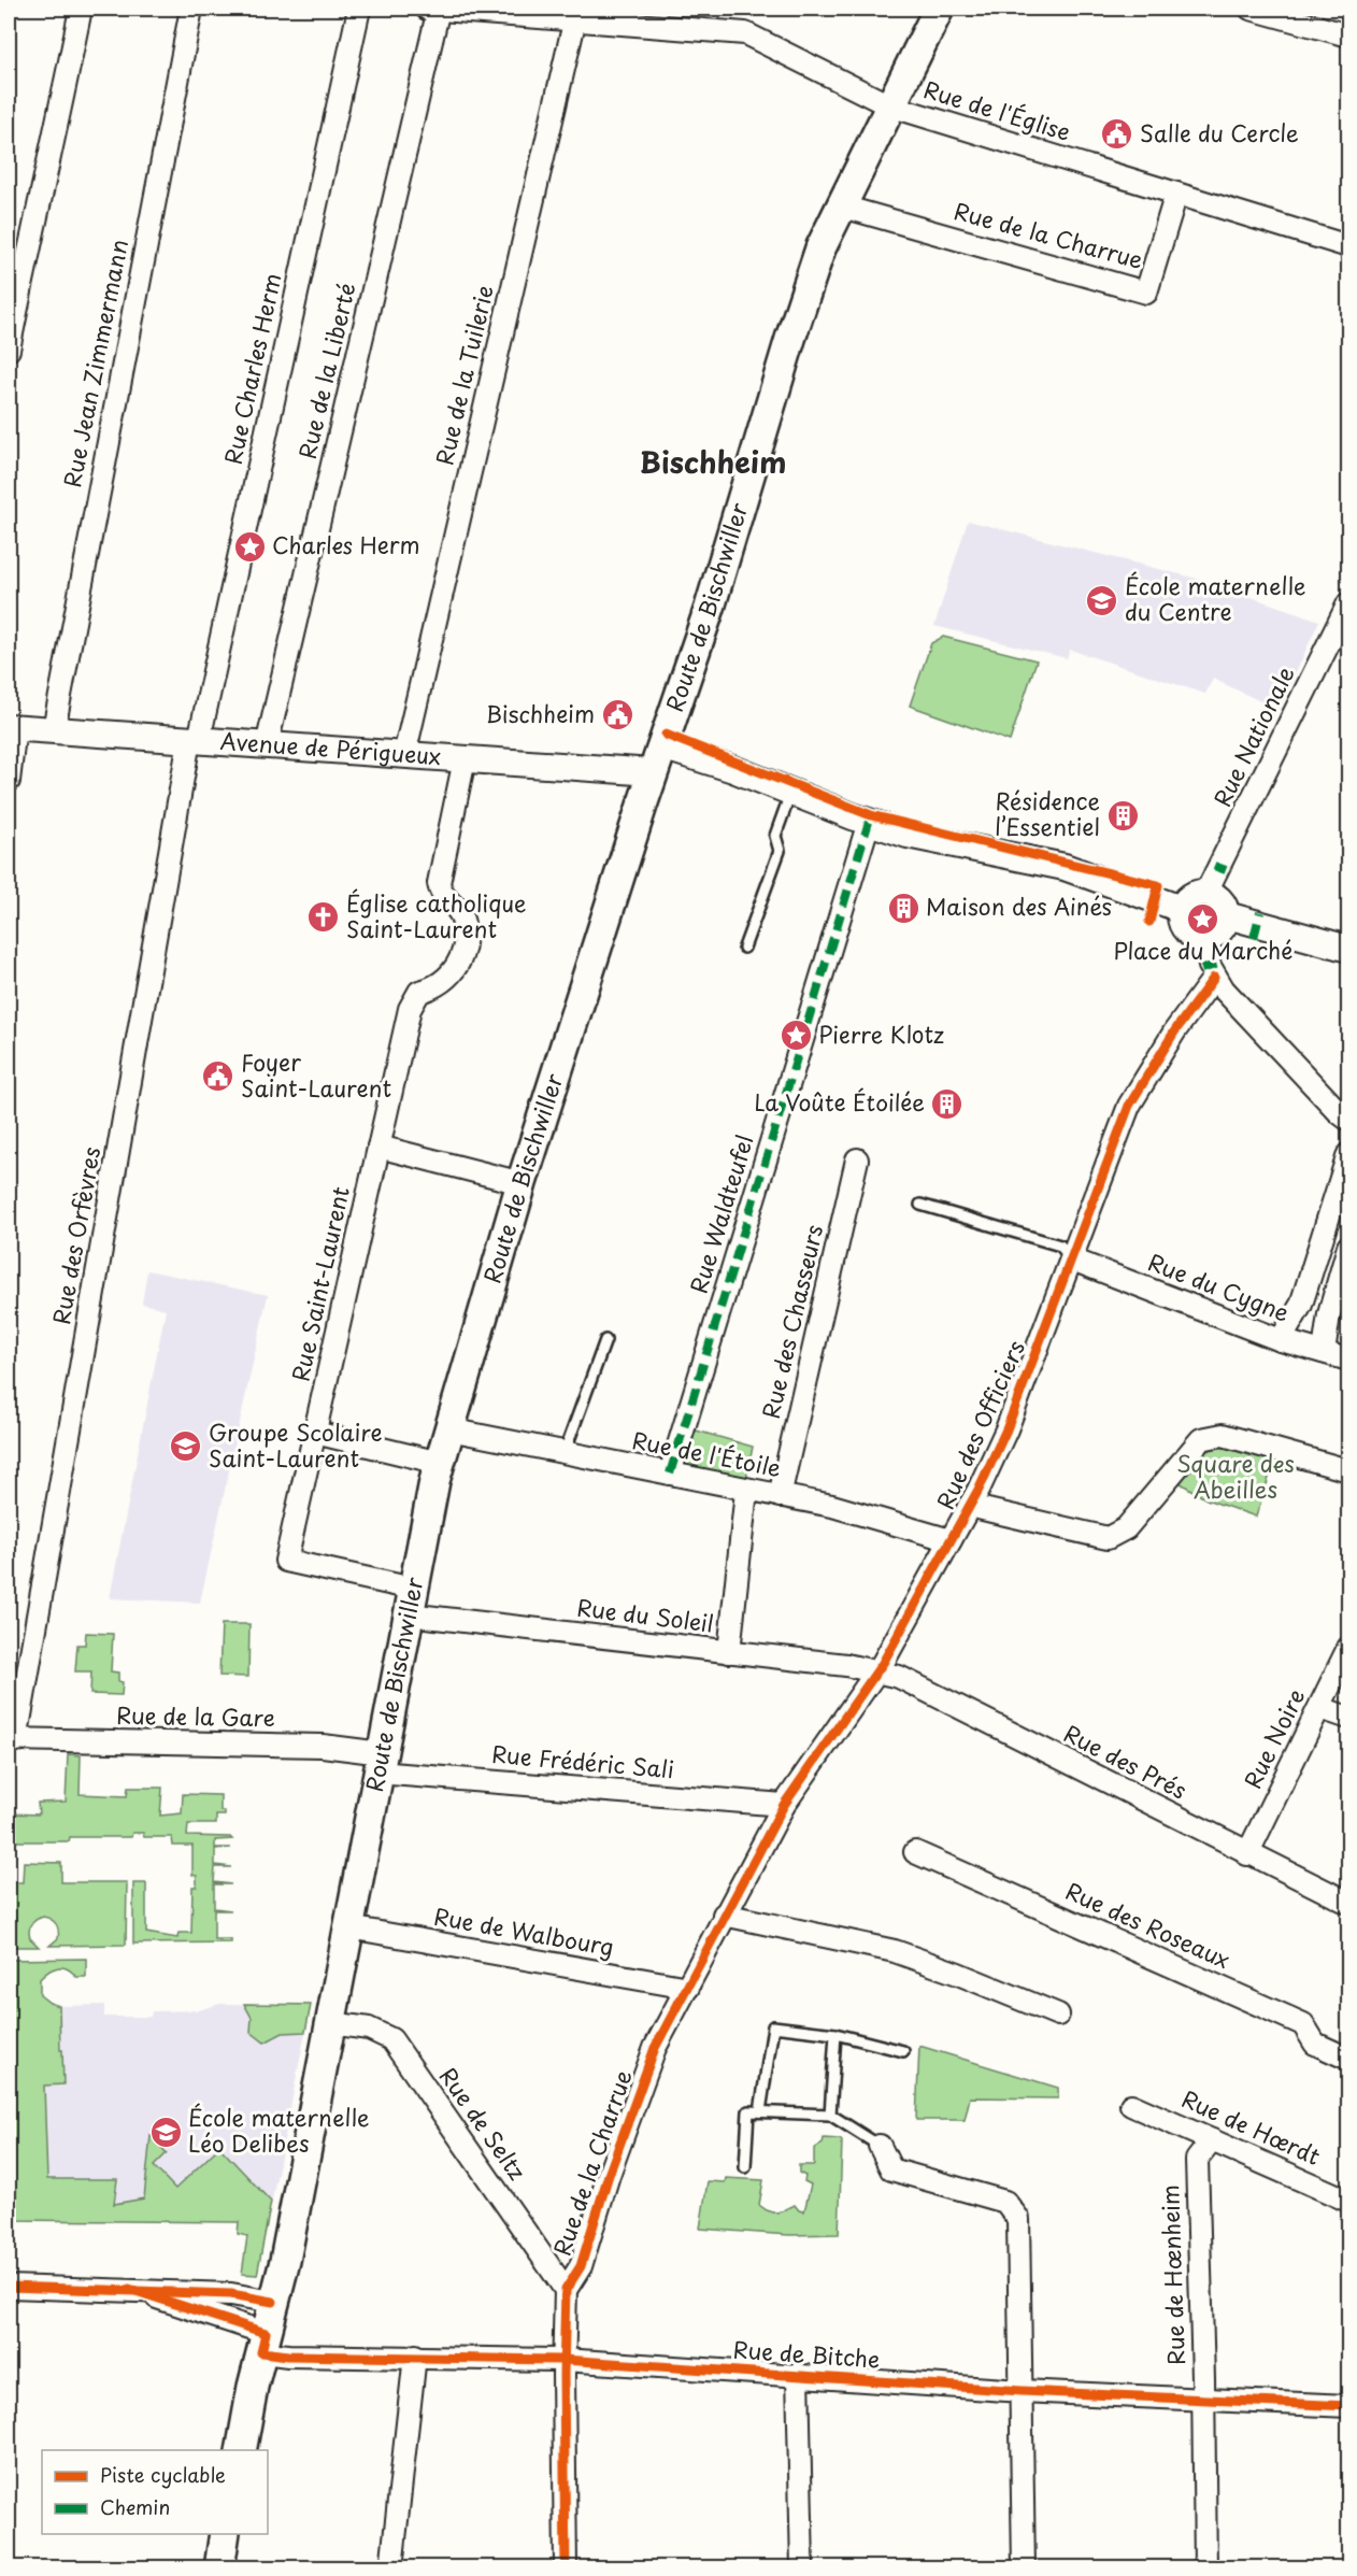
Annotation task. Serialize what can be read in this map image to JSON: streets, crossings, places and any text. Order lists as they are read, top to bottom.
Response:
{
  "streets": {
    "main road": ["Route de Bischwiller"],
    "street": [
      "Rue de l'Église",
      "Rue de la Charrue",
      "Rue Jean Zimmermann",
      "Rue Charles Herm",
      "Rue de la Liberté",
      "Rue de la Tuilerie",
      "Rue Nationale",
      "Avenue de Périgueux",
      "Rue Waldteufel",
      "Rue des Orfèvres",
      "Rue Saint-Laurent",
      "Rue du Cygne",
      "Rue des Chasseurs",
      "Rue des Officiers",
      "Rue de l'Étoile",
      "Rue du Soleil",
      "Rue de la Gare",
      "Rue Noire",
      "Rue Frédéric Sali",
      "Rue des Prés",
      "Rue des Roseaux",
      "Rue de Walbourg",
      "Rue de Seltz",
      "Rue de Hœrdt",
      "Rue de Hœnheim",
      "Rue de Bitche"
    ]
  },
  "crossings": [
    ["Rue de l'Église", "Rue de la Charrue"],
    ["Rue de l'Église", "Rue de la Liberté"],
    ["Rue de l'Église", "Rue de la Tuilerie"],
    ["Rue de l'Église", "Route de Bischwiller"],
    ["Rue de la Charrue", "Route de Bischwiller"],
    ["Rue de la Charrue", "Rue des Officiers"],
    ["Rue de la Charrue", "Rue de Walbourg"],
    ["Rue de la Charrue", "Rue de Seltz"],
    ["Rue de la Charrue", "Rue de Bitche"],
    ["Rue Jean Zimmermann", "Avenue de Périgueux"],
    ["Rue Charles Herm", "Avenue de Périgueux"],
    ["Rue Charles Herm", "Rue des Orfèvres"],
    ["Rue de la Liberté", "Avenue de Périgueux"],
    ["Rue de la Tuilerie", "Avenue de Périgueux"],
    ["Route de Bischwiller", "Avenue de Périgueux"],
    ["Route de Bischwiller", "Rue Saint-Laurent"],
    ["Route de Bischwiller", "Rue de l'Étoile"],
    ["Route de Bischwiller", "Rue du Soleil"],
    ["Route de Bischwiller", "Rue de la Gare"],
    ["Route de Bischwiller", "Rue Frédéric Sali"],
    ["Route de Bischwiller", "Rue de Walbourg"],
    ["Route de Bischwiller", "Rue de Seltz"],
    ["Route de Bischwiller", "Rue de Bitche"],
    ["Rue Nationale", "Avenue de Périgueux"],
    ["Avenue de Périgueux", "Rue Waldteufel"],
    ["Avenue de Périgueux", "Rue des Orfèvres"],
    ["Avenue de Périgueux", "Rue Saint-Laurent"],
    ["Rue Waldteufel", "Rue de l'Étoile"],
    ["Rue des Orfèvres", "Rue de la Gare"],
    ["Rue Saint-Laurent", "Rue du Soleil"],
    ["Rue du Cygne", "Rue des Officiers"],
    ["Rue des Chasseurs", "Rue de l'Étoile"],
    ["Rue des Officiers", "Rue de l'Étoile"],
    ["Rue des Officiers", "Rue du Soleil"],
    ["Rue des Officiers", "Rue Frédéric Sali"],
    ["Rue des Officiers", "Rue des Prés"],
    ["Rue du Soleil", "Rue des Prés"],
    ["Rue de la Gare", "Rue Frédéric Sali"],
    ["Rue Noire", "Rue des Prés"],
    ["Rue de Hœrdt", "Rue de Hœnheim"],
    ["Rue de Hœnheim", "Rue de Bitche"]
  ],
  "districts": ["Bischheim"],
  "parks": ["Square des Abeilles"],
  "places": {
    "public building": ["Salle du Cercle", "Bischheim", "Foyer Saint-Laurent"],
    "place": ["Charles Herm", "Place du Marché", "Pierre Klotz"],
    "school or university": ["École maternelle du Centre", "Groupe Scolaire Saint-Laurent", "École maternelle Léo Delibes"],
    "building": ["Résidence l’Essentiel", "Maison des Ainés", "La Voûte Étoilée"],
    "church": ["Église catholique Saint-Laurent"]
  },
  "legend": ["Piste cyclable", "Chemin"]
}
